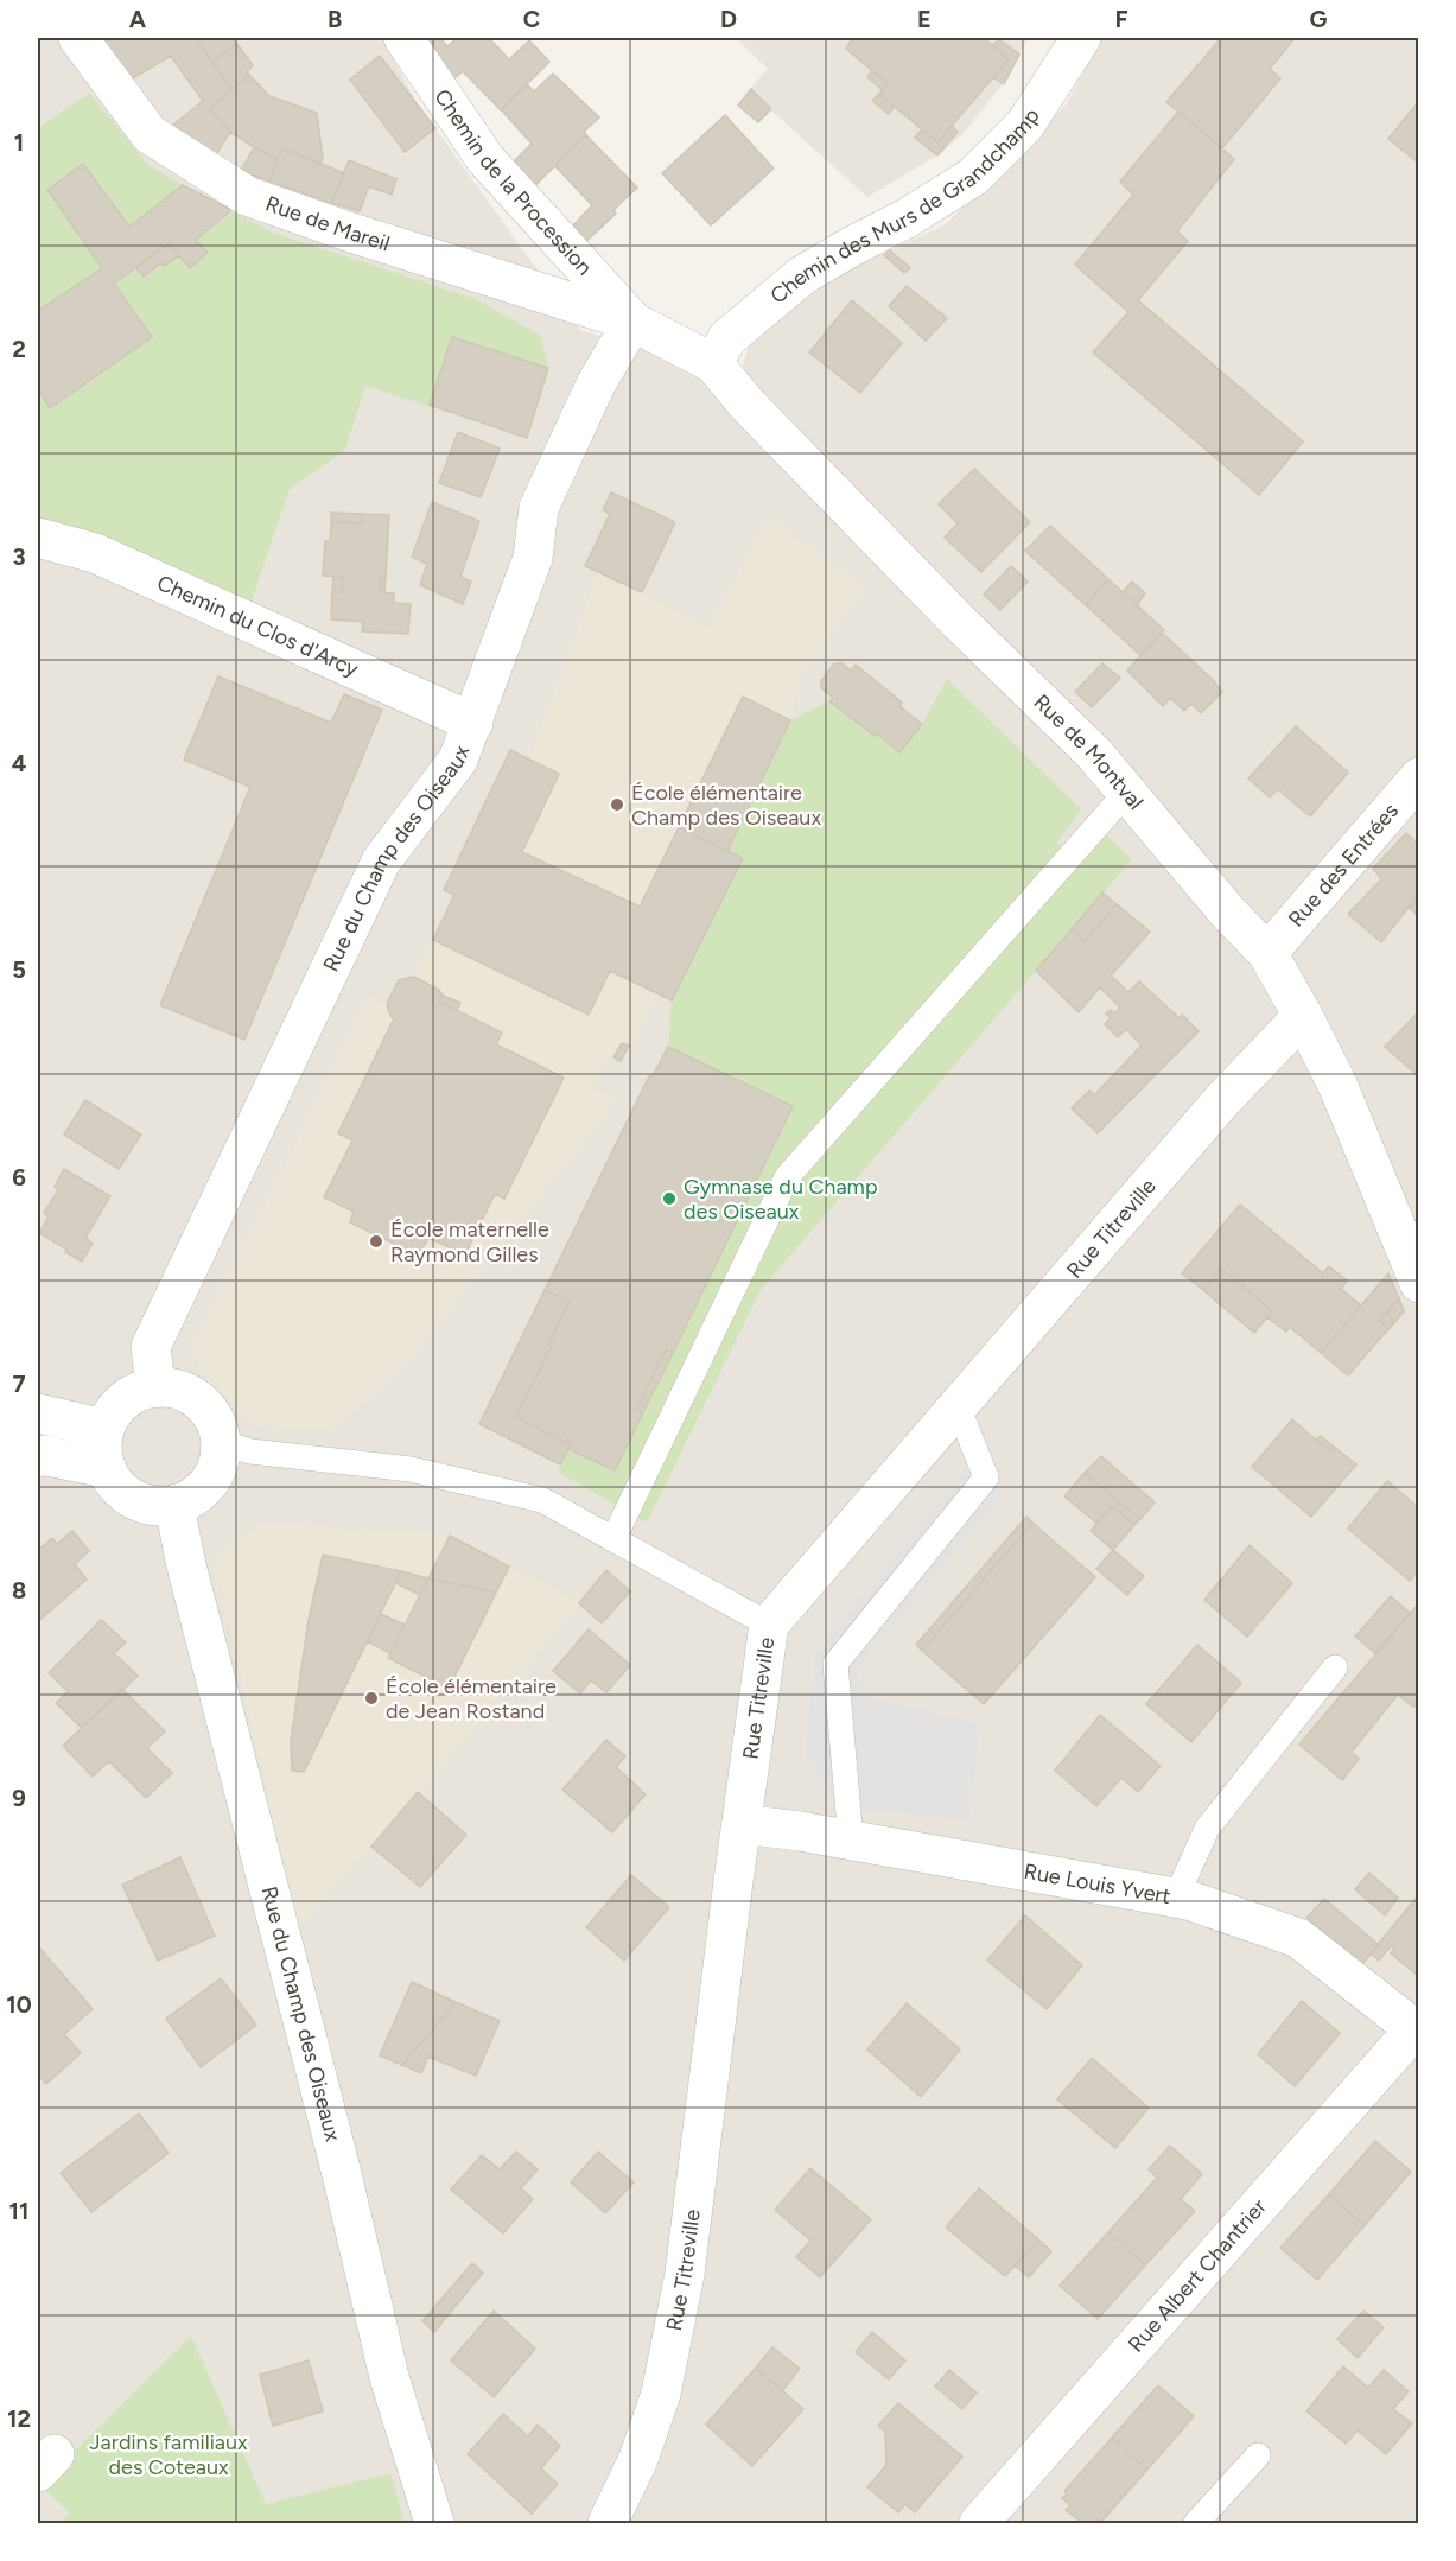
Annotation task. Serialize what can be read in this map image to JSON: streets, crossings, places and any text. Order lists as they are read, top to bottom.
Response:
{
  "streets": {
    "street": [
      "Chemin de la Procession",
      "Chemin des Murs de Grandchamp",
      "Rue de Mareil",
      "Chemin du Clos d'Arcy",
      "Rue de Montval",
      "Rue du Champ des Oiseaux",
      "Rue des Entrées",
      "Rue Titreville",
      "Rue Louis Yvert",
      "Rue Albert Chantrier"
    ]
  },
  "crossings": [
    ["Chemin de la Procession", "Rue de Mareil"],
    ["Chemin de la Procession", "Rue de Montval"],
    ["Chemin de la Procession", "Rue du Champ des Oiseaux"],
    ["Chemin des Murs de Grandchamp", "Rue de Montval"],
    ["Rue de Mareil", "Rue de Montval"],
    ["Rue de Mareil", "Rue du Champ des Oiseaux"],
    ["Chemin du Clos d'Arcy", "Rue du Champ des Oiseaux"],
    ["Rue de Montval", "Rue du Champ des Oiseaux"],
    ["Rue de Montval", "Rue des Entrées"],
    ["Rue de Montval", "Rue Titreville"],
    ["Rue Titreville", "Rue Louis Yvert"],
    ["Rue Louis Yvert", "Rue Albert Chantrier"]
  ],
  "parks": ["Jardins familiaux des Coteaux"],
  "places": [
    "École élémentaire Champ des Oiseaux",
    "Gymnase du Champ des Oiseaux",
    "École maternelle Raymond Gilles",
    "École élémentaire de Jean Rostand"
  ],
  "grid": {
    "columns": [
      "A",
      "B",
      "C",
      "D",
      "E",
      "F",
      "G"
    ],
    "rows": [
      "1",
      "2",
      "3",
      "4",
      "5",
      "6",
      "7",
      "8",
      "9",
      "10",
      "11",
      "12"
    ]
  }
}
